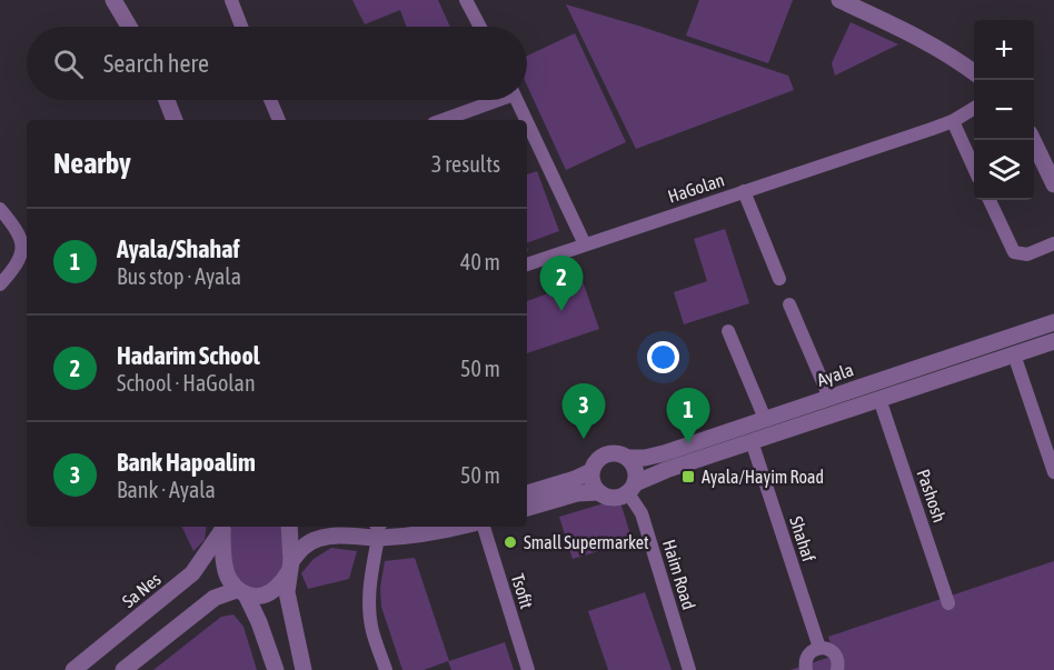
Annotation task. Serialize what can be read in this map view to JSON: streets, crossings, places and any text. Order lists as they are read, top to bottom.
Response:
{
  "streets": {
    "street": [
      "HaGolan",
      "Ayala",
      "Pashosh",
      "Shahaf",
      "Haim Road",
      "Sa Nes",
      "Tsofit"
    ]
  },
  "crossings": [
    ["Ayala", "Pashosh"],
    ["Ayala", "Shahaf"],
    ["Ayala", "Haim Road"]
  ],
  "places": {
    "transit": ["Ayala/Hayim Road"],
    "other": ["Small Supermarket"]
  },
  "page": {
    "map_buttons": ["+", "−"],
    "search": "Search here",
    "heading": ["Nearby", "3 results"],
    "list": [
      {
        "mark": "1",
        "name": "Ayala/Shahaf",
        "note": "Bus stop · Ayala",
        "value": "40 m"
      },
      {
        "mark": "2",
        "name": "Hadarim School",
        "note": "School · HaGolan",
        "value": "50 m"
      },
      {
        "mark": "3",
        "name": "Bank Hapoalim",
        "note": "Bank · Ayala",
        "value": "50 m"
      }
    ],
    "pins": ["2", "3", "1"]
  }
}
